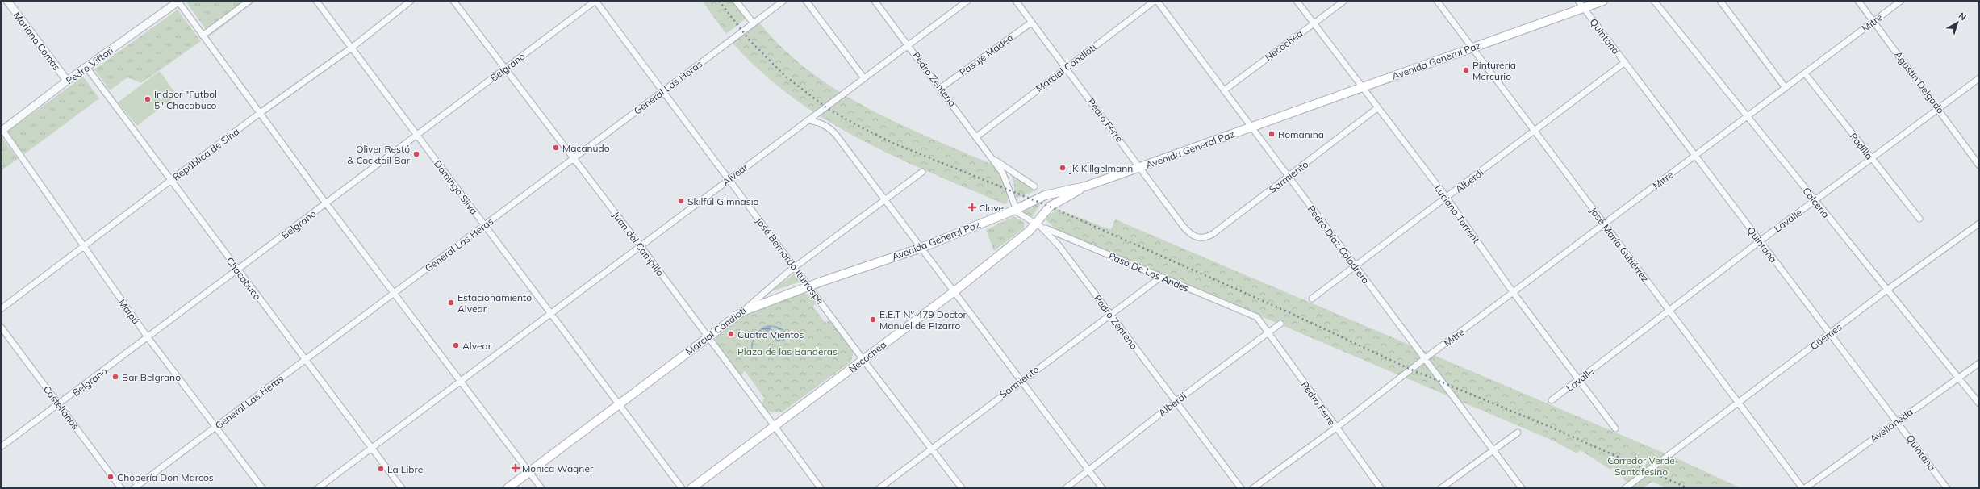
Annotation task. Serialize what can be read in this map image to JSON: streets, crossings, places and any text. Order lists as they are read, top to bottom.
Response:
{
  "streets": {
    "main road": ["Necochea", "Avenida General Paz", "Marcial Candioti"],
    "street": [
      "Mitre",
      "Quintana",
      "Mariano Comas",
      "Pasaje Madeo",
      "Pedro Vittori",
      "Belgrano",
      "Pedro Zenteno",
      "Agustín Delgado",
      "General Las Heras",
      "Pedro Ferre",
      "Padilla",
      "República de Siria",
      "Alvear",
      "Sarmiento",
      "Alberdi",
      "Domingo Silva",
      "Calcena",
      "Luciano Torrent",
      "Lavalle",
      "Juan del Campillo",
      "Pedro Díaz Colodrero",
      "José María Gutiérrez",
      "José Bernardo Iturraspe",
      "Paso De Los Andes",
      "Chacabuco",
      "Maipú",
      "Güemes",
      "Castellanos",
      "Avellaneda"
    ]
  },
  "crossings": [
    ["Mitre", "Quintana"],
    ["Mitre", "Agustín Delgado"],
    ["Mitre", "Pedro Ferre"],
    ["Mitre", "Padilla"],
    ["Mitre", "Calcena"],
    ["Mitre", "Luciano Torrent"],
    ["Mitre", "Pedro Díaz Colodrero"],
    ["Mitre", "José María Gutiérrez"],
    ["Quintana", "Avenida General Paz"],
    ["Quintana", "Alberdi"],
    ["Quintana", "Lavalle"],
    ["Quintana", "Güemes"],
    ["Quintana", "Avellaneda"],
    ["Mariano Comas", "Pedro Vittori"],
    ["Necochea", "Avenida General Paz"],
    ["Necochea", "Pedro Zenteno"],
    ["Necochea", "Luciano Torrent"],
    ["Necochea", "Juan del Campillo"],
    ["Necochea", "Pedro Díaz Colodrero"],
    ["Necochea", "José Bernardo Iturraspe"],
    ["Necochea", "Paso De Los Andes"],
    ["Pasaje Madeo", "Pedro Zenteno"],
    ["Pasaje Madeo", "Pedro Ferre"],
    ["Avenida General Paz", "Marcial Candioti"],
    ["Avenida General Paz", "Pedro Zenteno"],
    ["Avenida General Paz", "Pedro Ferre"],
    ["Avenida General Paz", "Luciano Torrent"],
    ["Avenida General Paz", "Pedro Díaz Colodrero"],
    ["Avenida General Paz", "José María Gutiérrez"],
    ["Avenida General Paz", "José Bernardo Iturraspe"],
    ["Pedro Vittori", "Chacabuco"],
    ["Pedro Vittori", "Maipú"],
    ["Belgrano", "Domingo Silva"],
    ["Belgrano", "Juan del Campillo"],
    ["Belgrano", "José Bernardo Iturraspe"],
    ["Belgrano", "Chacabuco"],
    ["Belgrano", "Maipú"],
    ["Belgrano", "Castellanos"],
    ["Marcial Candioti", "Pedro Zenteno"],
    ["Marcial Candioti", "Pedro Ferre"],
    ["Marcial Candioti", "Domingo Silva"],
    ["Marcial Candioti", "Juan del Campillo"],
    ["Marcial Candioti", "Pedro Díaz Colodrero"],
    ["Marcial Candioti", "José Bernardo Iturraspe"],
    ["Pedro Zenteno", "Alvear"],
    ["Pedro Zenteno", "Sarmiento"],
    ["Pedro Zenteno", "Alberdi"],
    ["Pedro Zenteno", "Paso De Los Andes"],
    ["Agustín Delgado", "Lavalle"],
    ["General Las Heras", "Domingo Silva"],
    ["General Las Heras", "Juan del Campillo"],
    ["General Las Heras", "José Bernardo Iturraspe"],
    ["General Las Heras", "Chacabuco"],
    ["General Las Heras", "Maipú"],
    ["Pedro Ferre", "Sarmiento"],
    ["Pedro Ferre", "Alberdi"],
    ["Pedro Ferre", "Paso De Los Andes"],
    ["Padilla", "Lavalle"],
    ["República de Siria", "Domingo Silva"],
    ["República de Siria", "Chacabuco"],
    ["República de Siria", "Maipú"],
    ["Alvear", "Domingo Silva"],
    ["Alvear", "Juan del Campillo"],
    ["Alvear", "José Bernardo Iturraspe"],
    ["Alvear", "Chacabuco"],
    ["Sarmiento", "Luciano Torrent"],
    ["Sarmiento", "Pedro Díaz Colodrero"],
    ["Sarmiento", "José Bernardo Iturraspe"],
    ["Sarmiento", "Paso De Los Andes"],
    ["Alberdi", "Luciano Torrent"],
    ["Alberdi", "Pedro Díaz Colodrero"],
    ["Alberdi", "José María Gutiérrez"],
    ["Calcena", "Lavalle"],
    ["Calcena", "Güemes"],
    ["Calcena", "Avellaneda"],
    ["Luciano Torrent", "Lavalle"],
    ["Lavalle", "José María Gutiérrez"],
    ["José María Gutiérrez", "Güemes"],
    ["José María Gutiérrez", "Avellaneda"]
  ],
  "parks": ["Plaza de las Banderas", "Corredor Verde Santafesino"],
  "places": {
    "other": [
      "Pinturería Mercurio",
      "Indoor \"Futbol 5\" Chacabuco",
      "Romanina",
      "Macanudo",
      "Oliver Restó & Cocktail Bar",
      "JK Killgelmann",
      "Skilful Gimnasio",
      "Estacionamiento Alvear",
      "E.E.T N° 479 Doctor Manuel de Pizarro",
      "Cuatro Vientos",
      "Alvear",
      "Bar Belgrano",
      "La Libre",
      "Chopería Don Marcos"
    ],
    "health": ["Clave", "Monica Wagner"]
  },
  "north": "top right"
}
